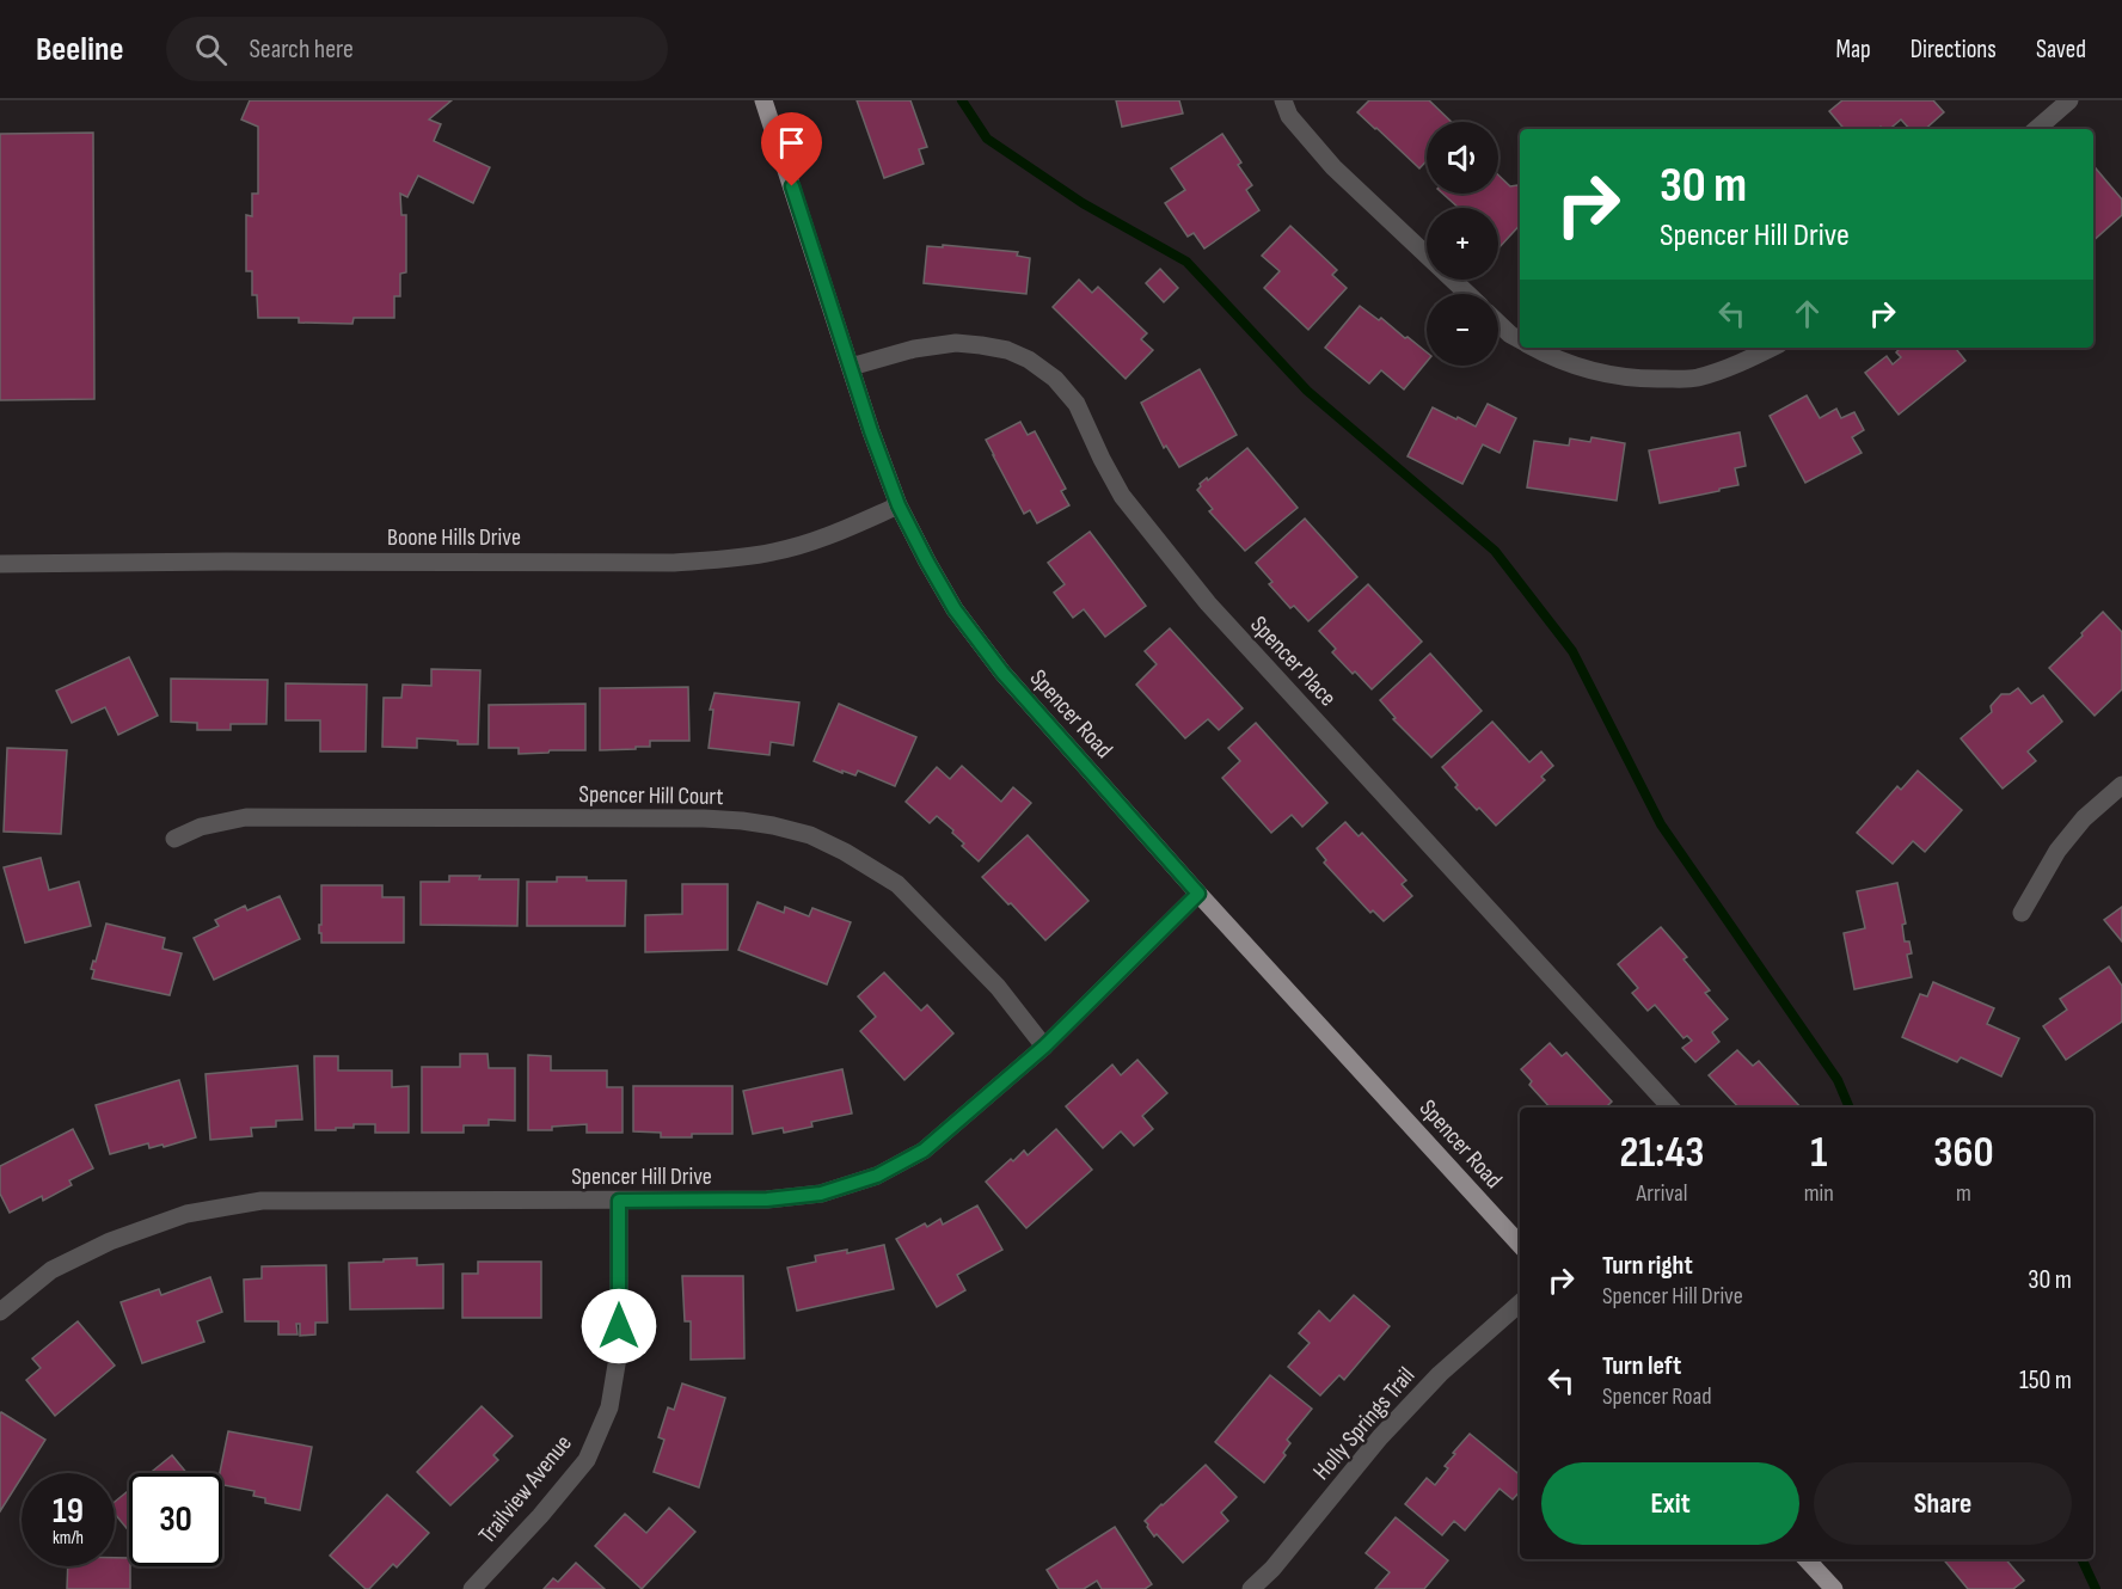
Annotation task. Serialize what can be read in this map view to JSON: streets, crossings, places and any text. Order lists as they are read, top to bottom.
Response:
{
  "streets": {
    "main road": ["Spencer Road"],
    "street": [
      "Boone Hills Drive",
      "Spencer Place",
      "Spencer Hill Court",
      "Spencer Hill Drive",
      "Holly Springs Trail",
      "Trailview Avenue"
    ]
  },
  "crossings": [
    ["Boone Hills Drive", "Spencer Road"],
    ["Spencer Place", "Spencer Road"],
    ["Spencer Road", "Spencer Hill Drive"],
    ["Spencer Hill Court", "Spencer Hill Drive"],
    ["Spencer Hill Drive", "Trailview Avenue"]
  ],
  "page": {
    "header": "Beeline",
    "search": "Search here",
    "nav": ["Map", "Directions", "Saved"],
    "map_buttons": ["+", "−"],
    "turn": ["30 m", "Spencer Hill Drive"],
    "eta": [
      "21:43",
      "Arrival",
      "1",
      "min",
      "360",
      "m"
    ],
    "list": [
      {
        "name": "Turn right",
        "note": "Spencer Hill Drive",
        "value": "30 m"
      },
      {
        "name": "Turn left",
        "note": "Spencer Road",
        "value": "150 m"
      }
    ],
    "buttons": ["Exit", "Share"],
    "speed": "19 km/h",
    "limit": "30"
  }
}
